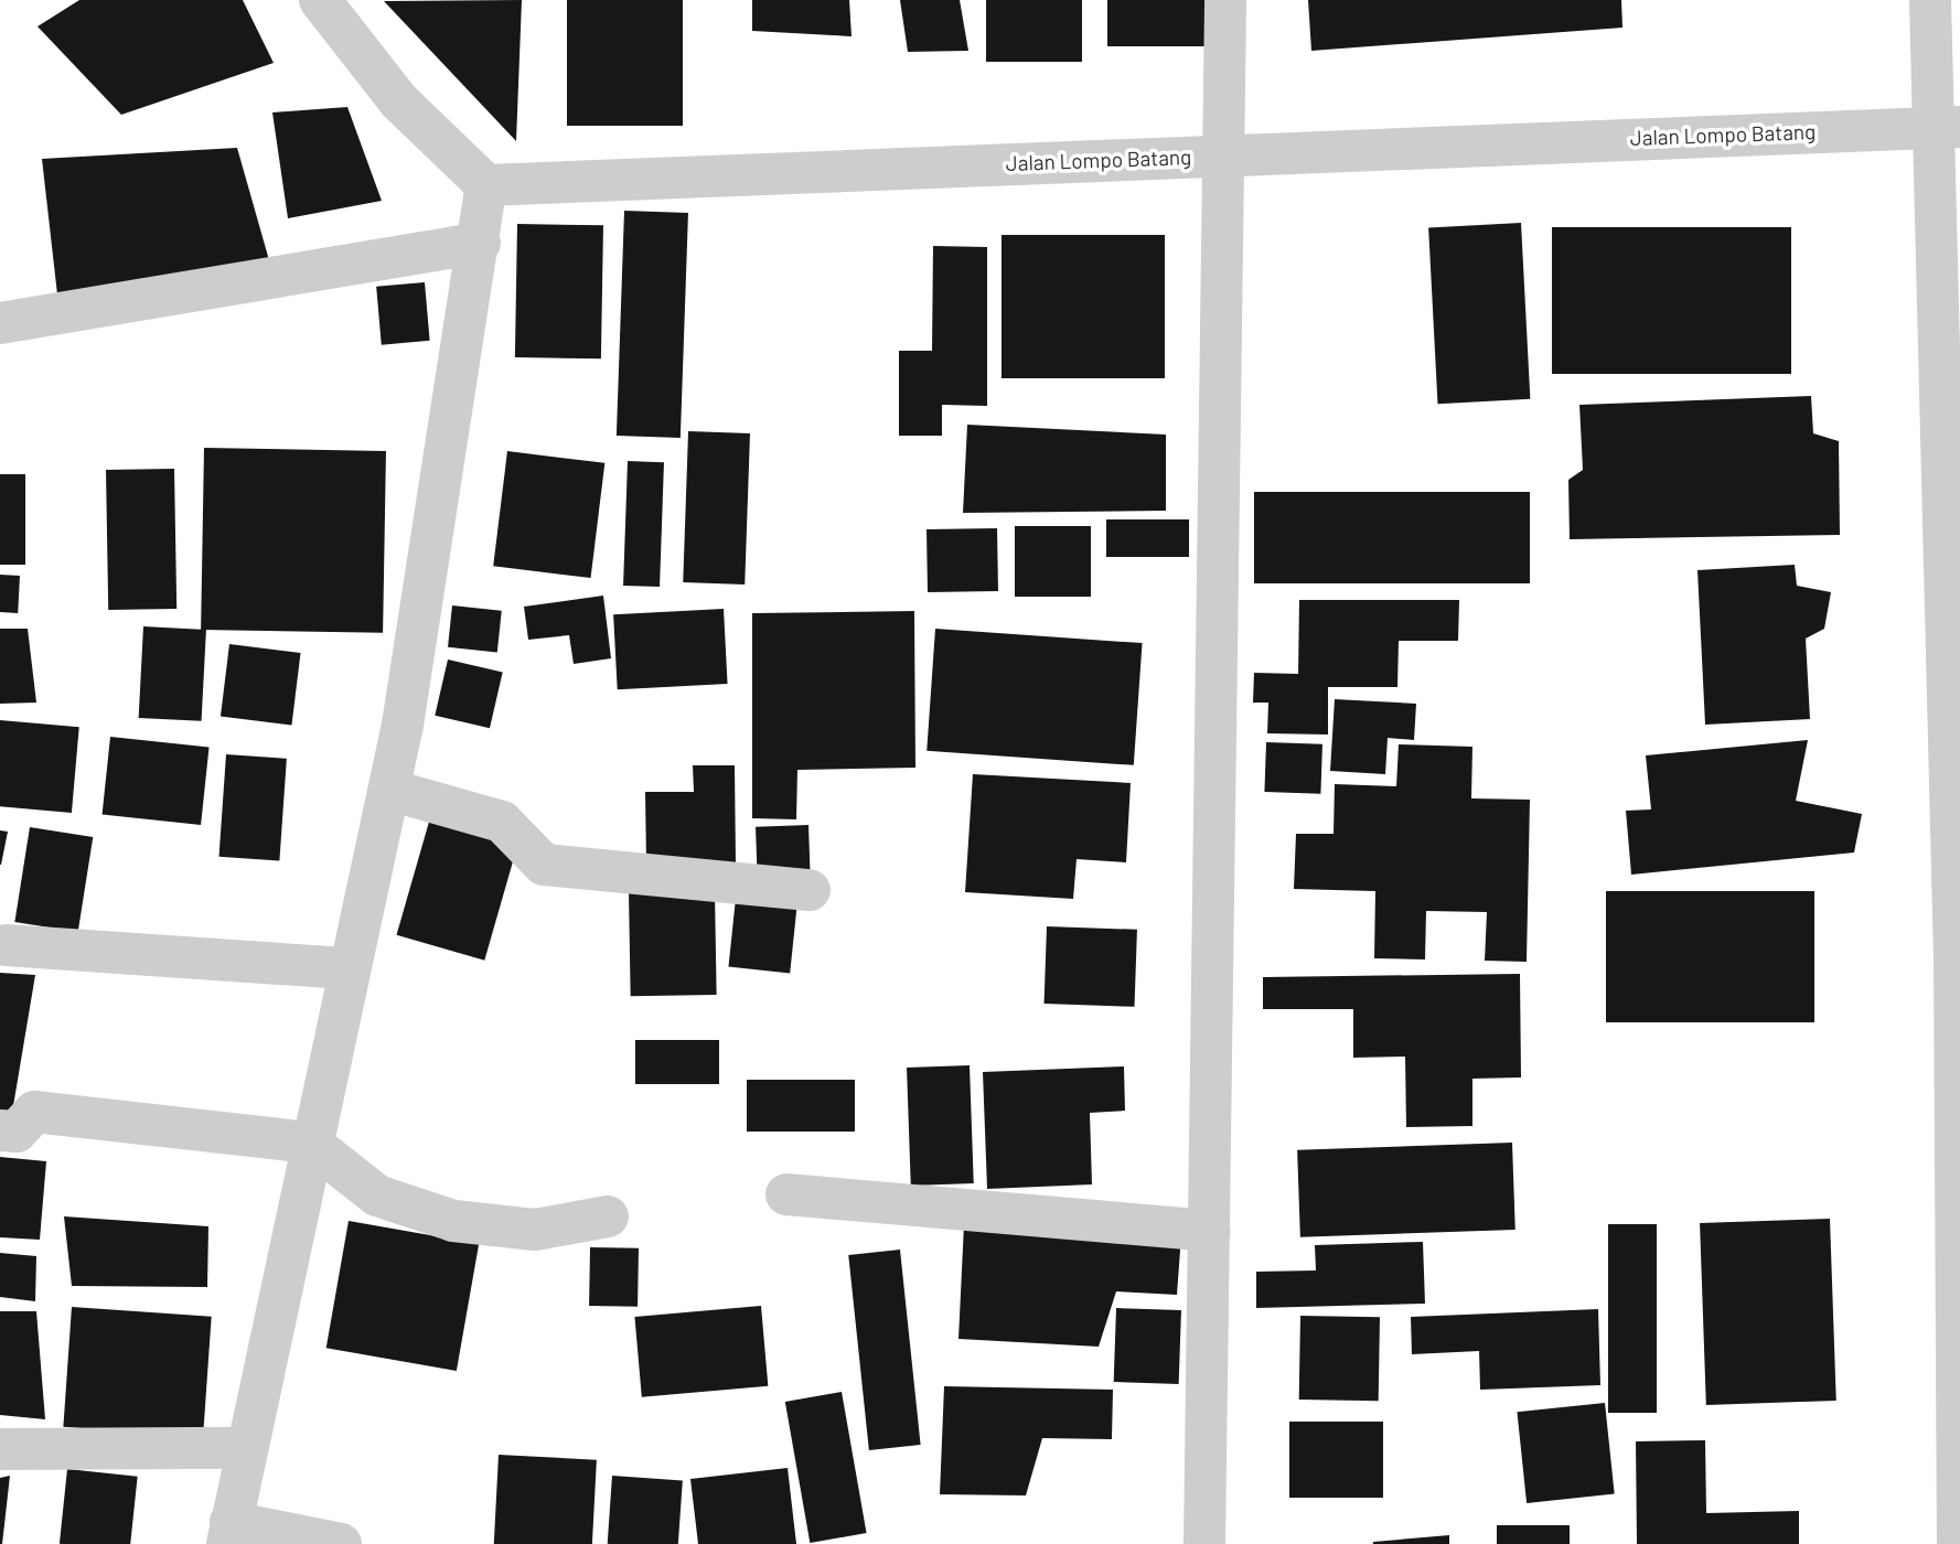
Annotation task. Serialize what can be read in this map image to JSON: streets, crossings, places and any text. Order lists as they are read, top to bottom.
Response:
{
  "streets": {
    "street": ["Jalan Lompo Batang"]
  }
}
